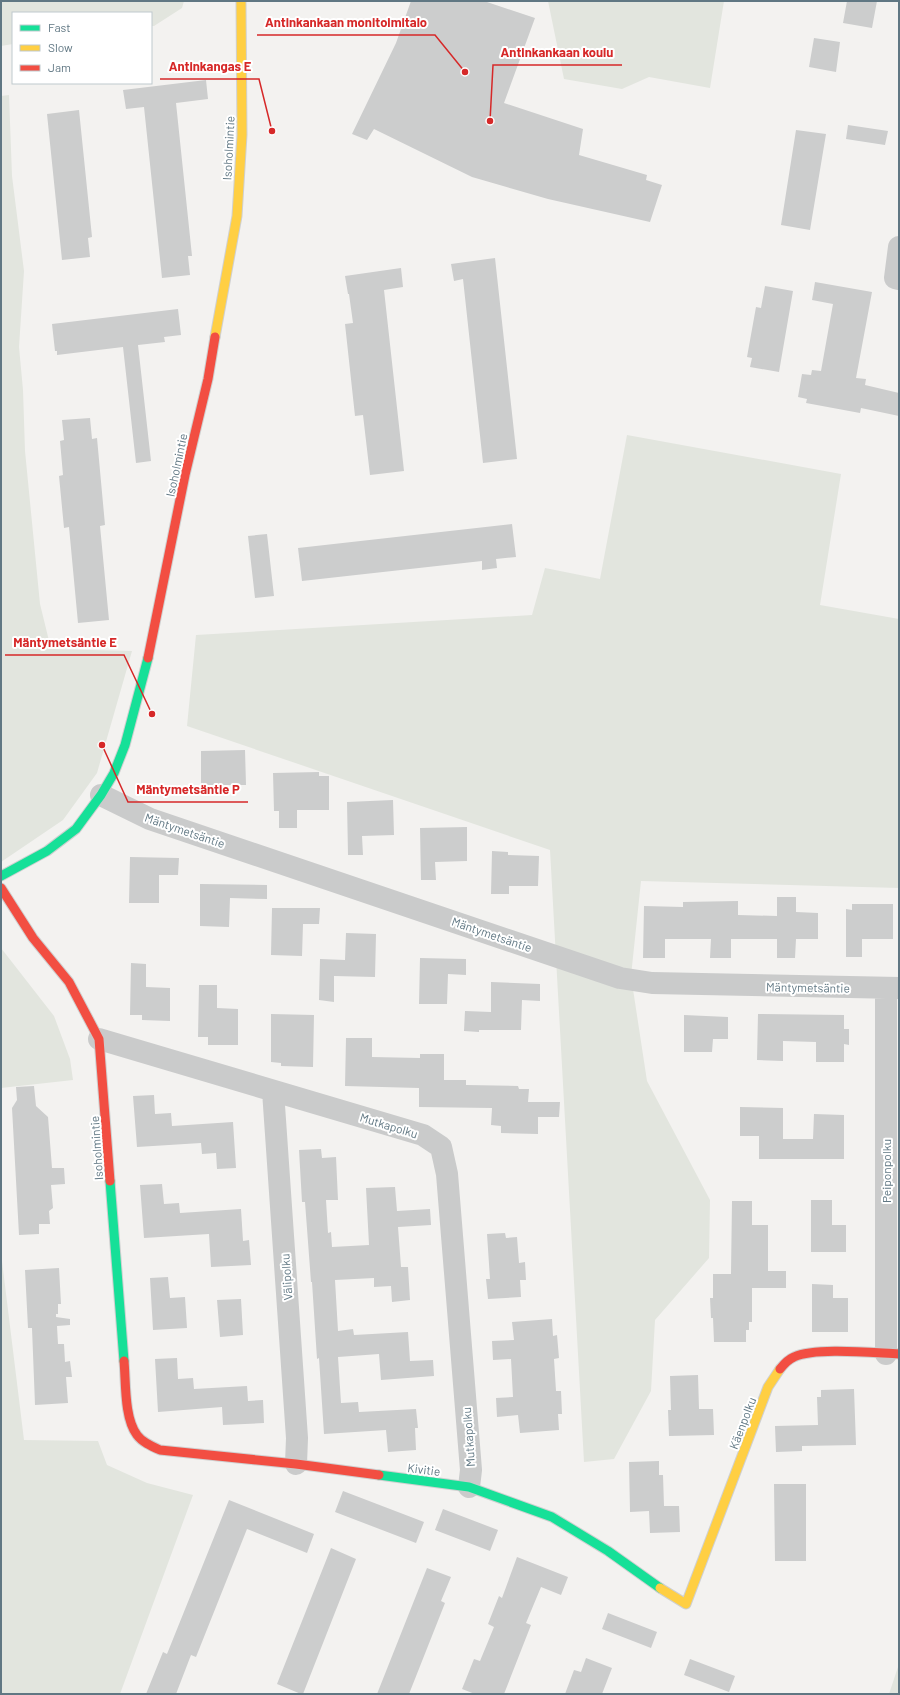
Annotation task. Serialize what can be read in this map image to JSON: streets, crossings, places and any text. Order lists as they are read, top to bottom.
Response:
{
  "streets": {
    "street": [
      "Isoholmintie",
      "Mäntymetsäntie",
      "Mutkapolku",
      "Peiponpolku",
      "Välipolku",
      "Käenpolku",
      "Kivitie"
    ]
  },
  "crossings": [
    ["Isoholmintie", "Mäntymetsäntie"],
    ["Isoholmintie", "Mutkapolku"],
    ["Isoholmintie", "Kivitie"],
    ["Mäntymetsäntie", "Peiponpolku"],
    ["Mutkapolku", "Välipolku"],
    ["Mutkapolku", "Kivitie"],
    ["Peiponpolku", "Käenpolku"],
    ["Välipolku", "Kivitie"],
    ["Käenpolku", "Kivitie"]
  ],
  "places": [
    "Antinkankaan monitoimitalo",
    "Antinkankaan koulu",
    "Antinkangas E",
    "Mäntymetsäntie E",
    "Mäntymetsäntie P"
  ],
  "legend": ["Fast", "Slow", "Jam"]
}
